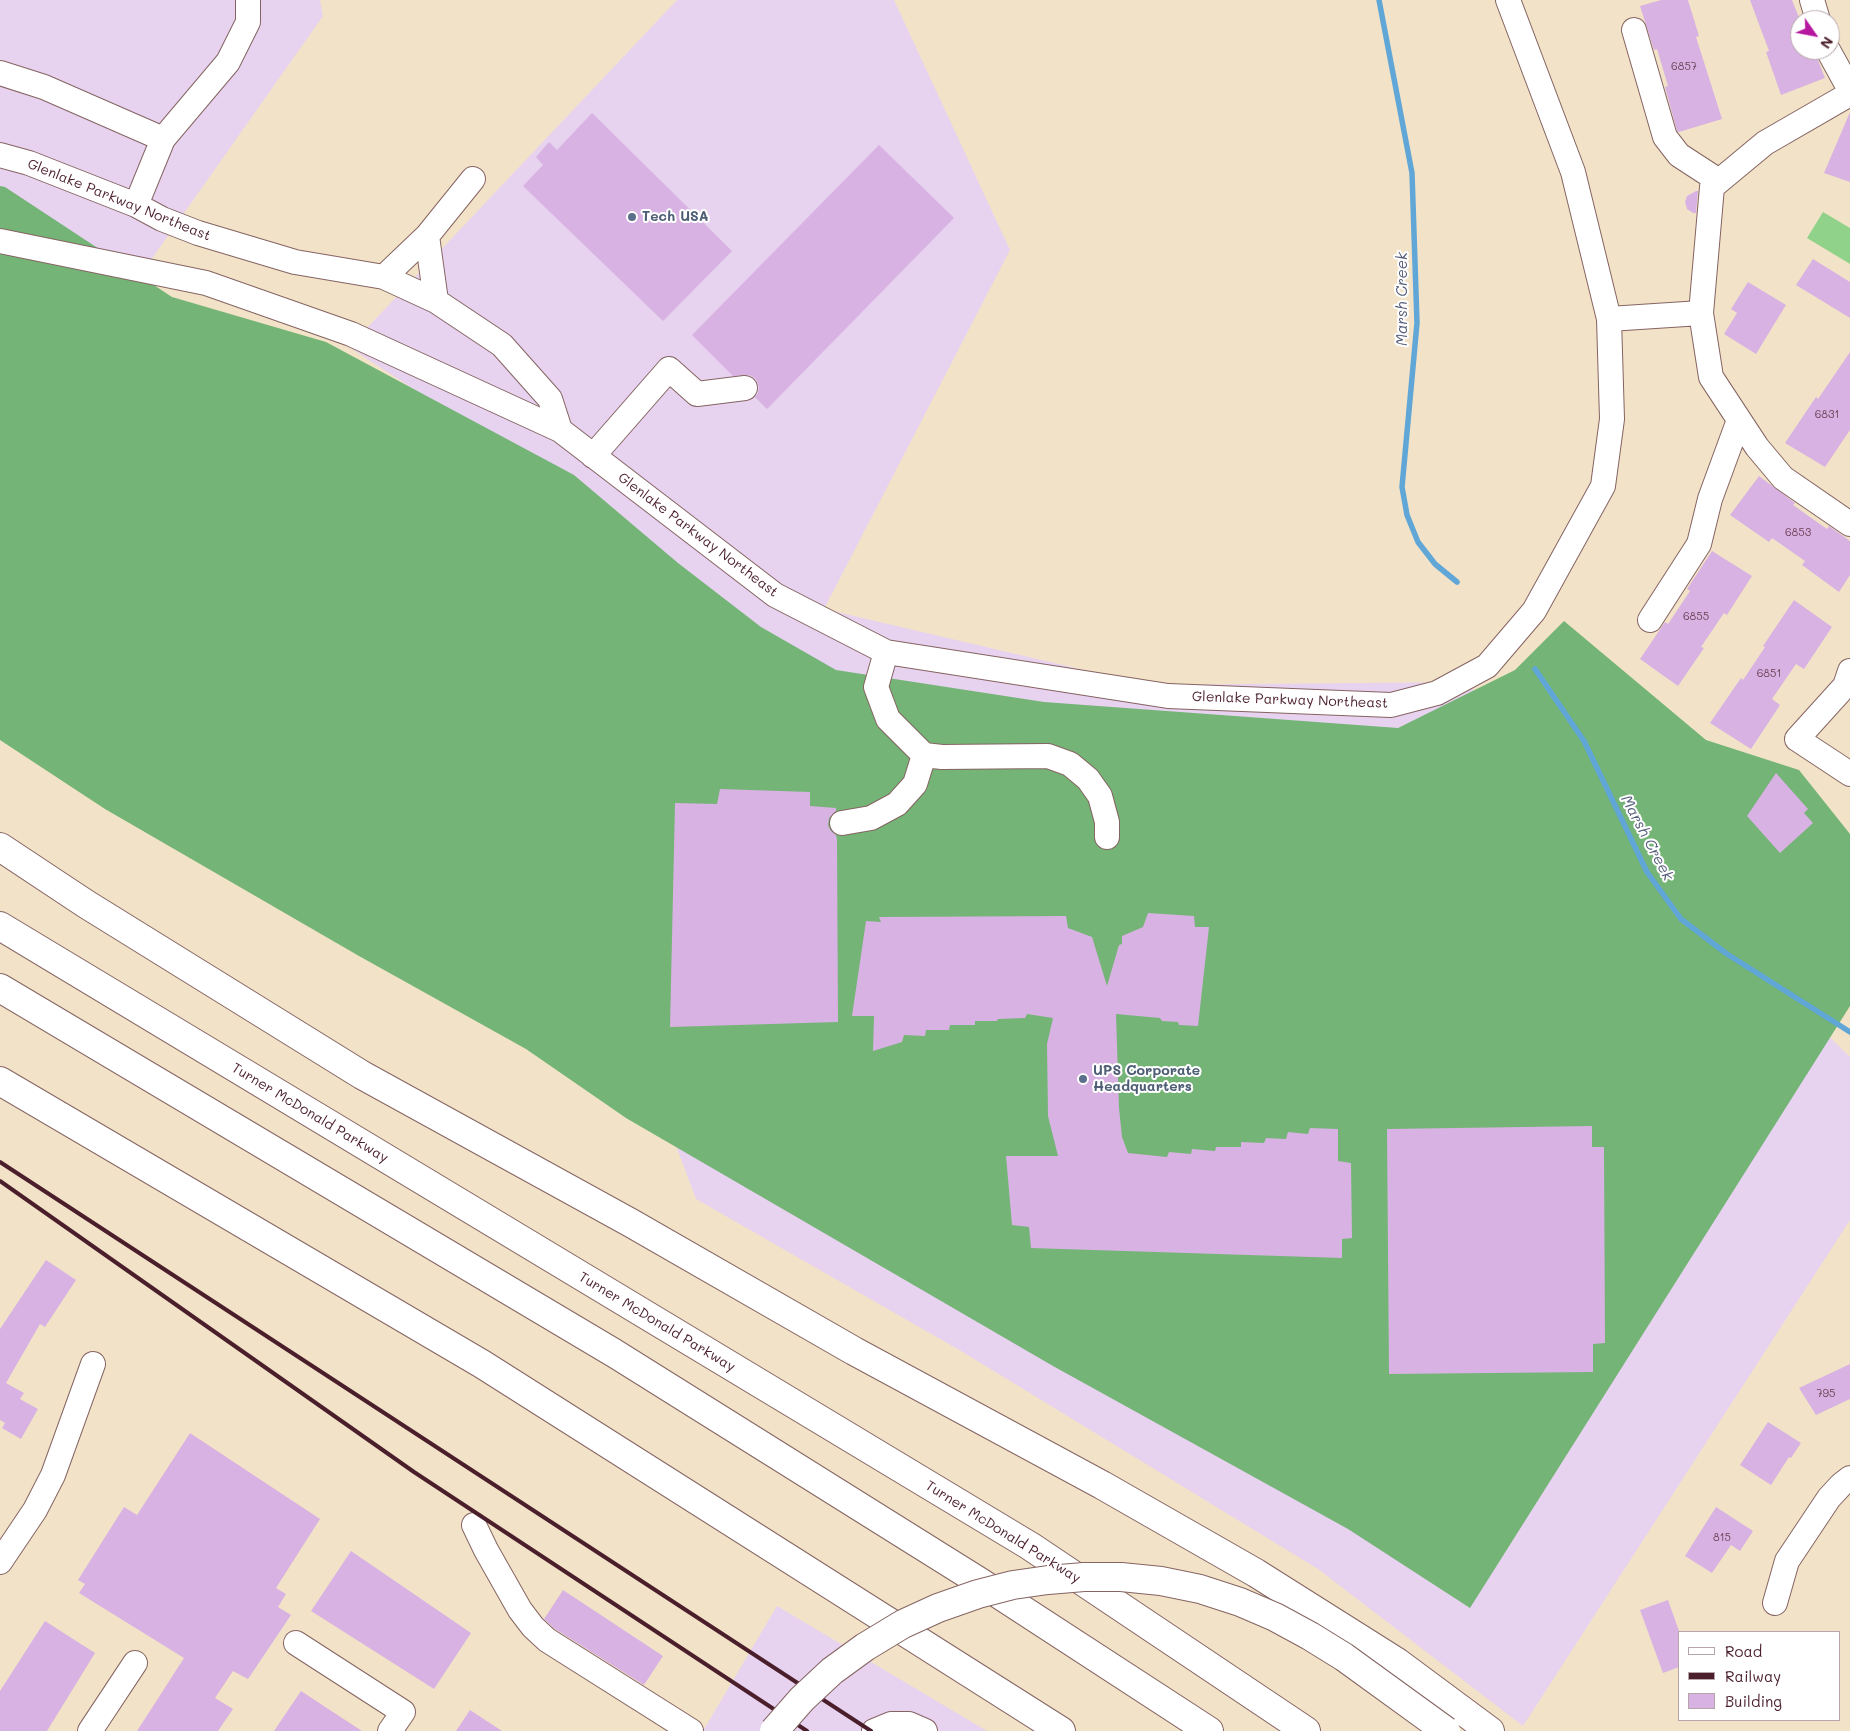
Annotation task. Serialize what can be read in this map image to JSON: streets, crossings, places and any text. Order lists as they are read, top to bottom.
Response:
{
  "streets": {
    "highway": ["Turner McDonald Parkway"],
    "street": ["Glenlake Parkway Northeast"]
  },
  "water": ["Marsh Creek"],
  "places": ["Tech USA", "UPS Corporate Headquarters"],
  "house_numbers": [
    "6857",
    "6831",
    "6853",
    "6855",
    "6851",
    "795",
    "815"
  ],
  "legend": ["Road", "Railway", "Building"],
  "north": "bottom right"
}
